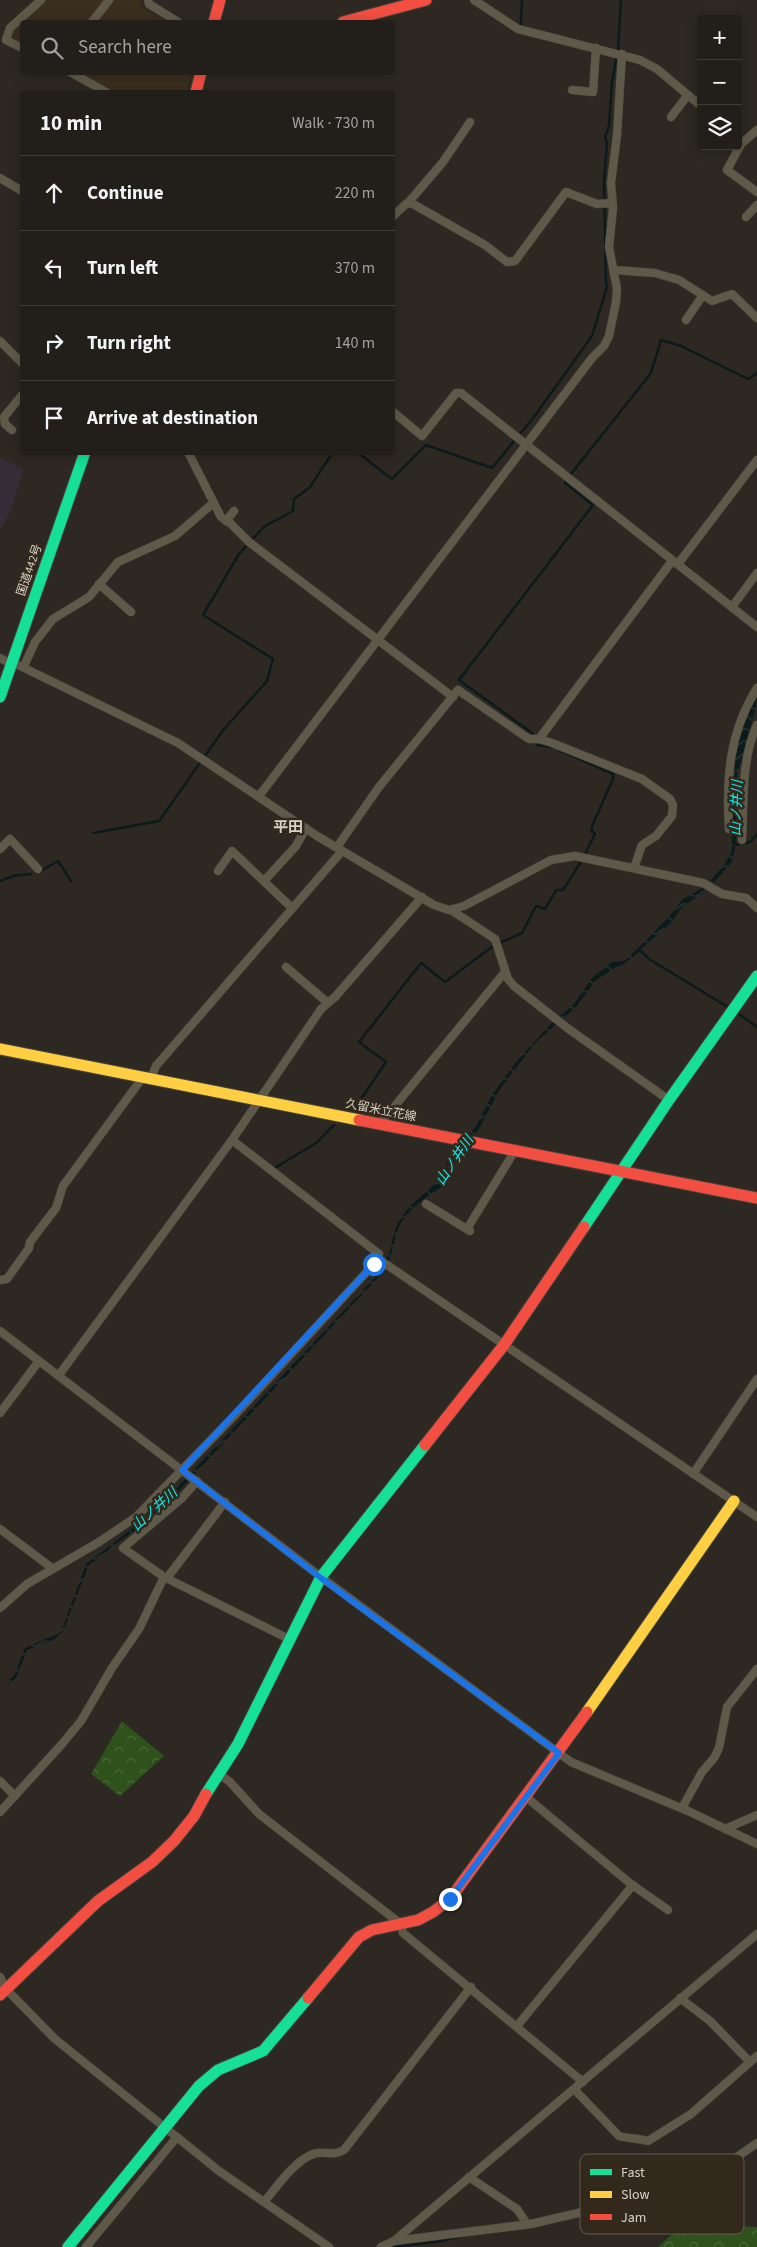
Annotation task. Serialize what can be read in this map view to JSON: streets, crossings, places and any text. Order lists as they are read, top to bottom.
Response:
{
  "streets": {
    "main road": ["国道442号", "久留米立花線"]
  },
  "districts": ["平田"],
  "water": ["山ノ井川"],
  "legend": ["Fast", "Slow", "Jam"],
  "page": {
    "map_buttons": ["+", "−"],
    "search": "Search here",
    "heading": ["10 min", "Walk · 730 m"],
    "list": [
      ["Continue", "220 m"],
      ["Turn left", "370 m"],
      ["Turn right", "140 m"],
      "Arrive at destination"
    ]
  }
}
